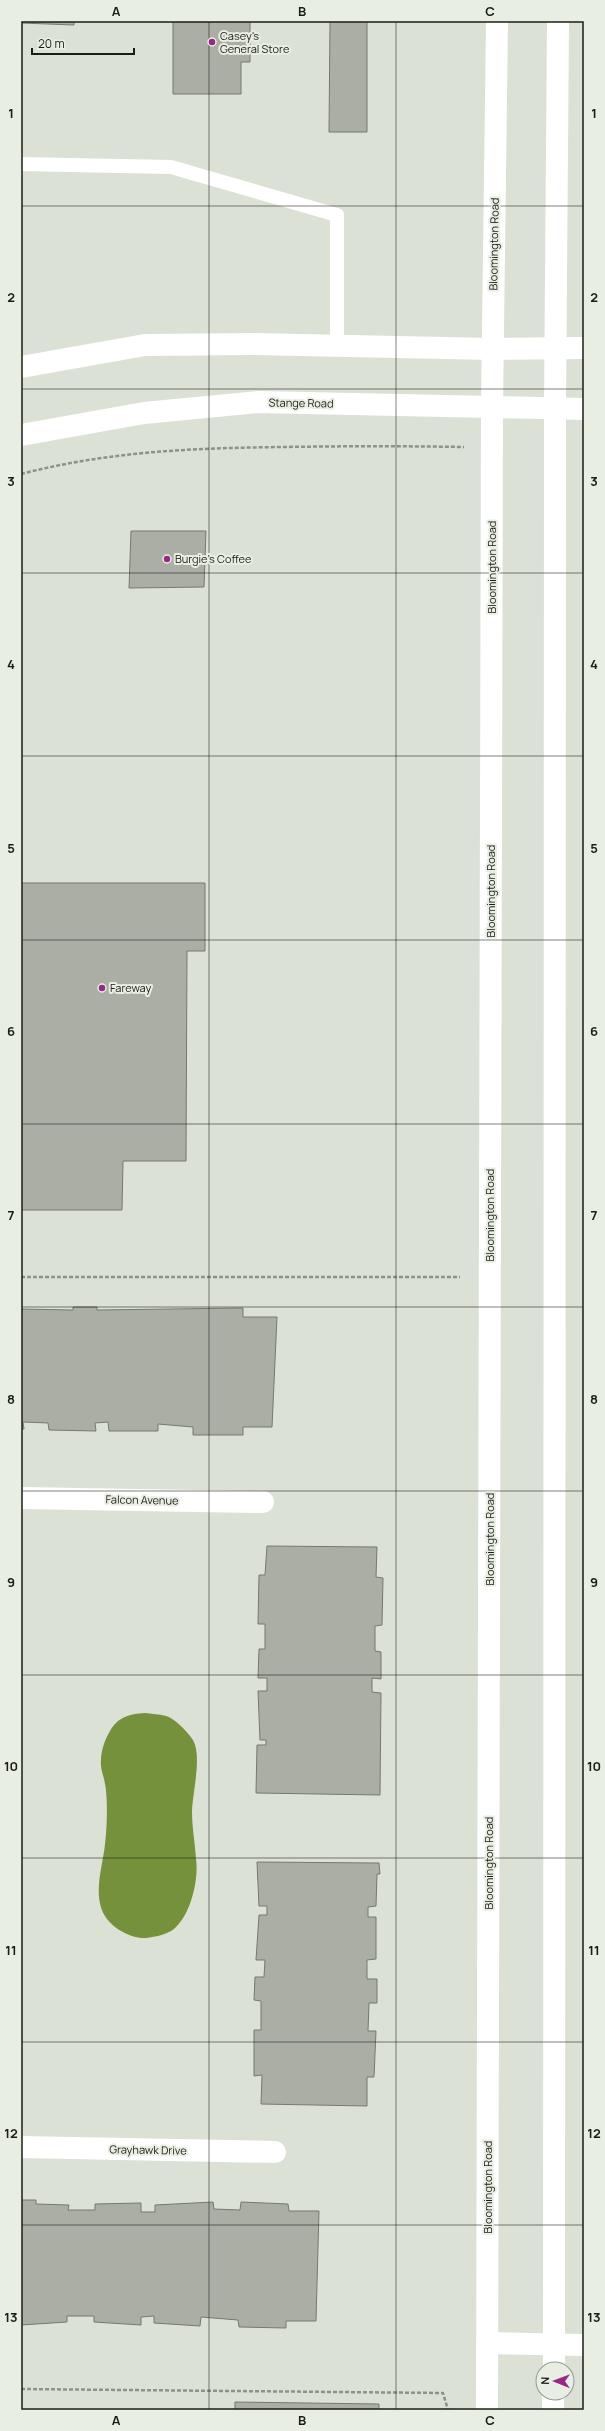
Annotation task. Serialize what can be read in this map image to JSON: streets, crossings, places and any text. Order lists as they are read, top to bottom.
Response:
{
  "streets": {
    "main road": [
      "Bloomington Road",
      "Stange Road",
      "Falcon Avenue",
      "Grayhawk Drive"
    ]
  },
  "crossings": [
    ["Bloomington Road", "Stange Road"]
  ],
  "places": ["Casey's General Store", "Burgie's Coffee", "Fareway"],
  "scale_bar": "20 m",
  "north": "left",
  "grid": {
    "columns": ["A", "B", "C"],
    "rows": [
      "1",
      "2",
      "3",
      "4",
      "5",
      "6",
      "7",
      "8",
      "9",
      "10",
      "11",
      "12",
      "13"
    ]
  }
}
